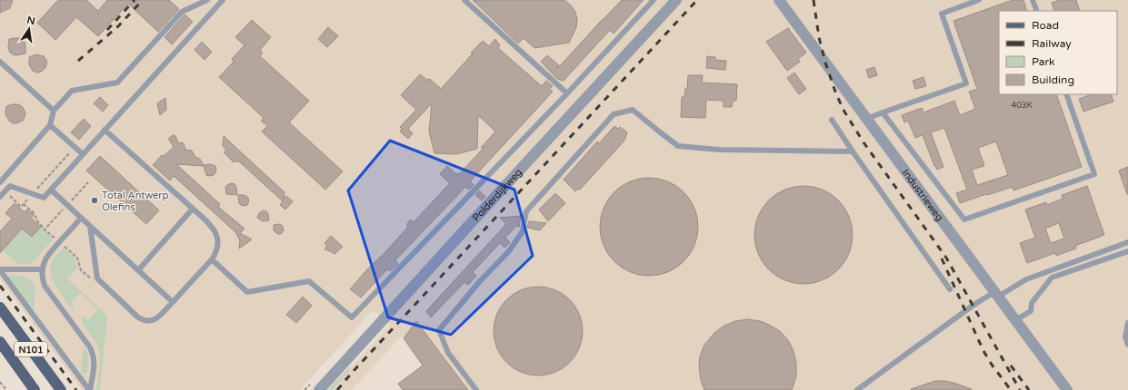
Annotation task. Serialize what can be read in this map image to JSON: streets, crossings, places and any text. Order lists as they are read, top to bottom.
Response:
{
  "streets": {
    "main road": ["N101"],
    "street": ["Polderdijkweg", "Industrieweg"]
  },
  "places": ["Total Antwerp Olefins"],
  "house_numbers": ["403K"],
  "legend": [
    "Road",
    "Railway",
    "Park",
    "Building"
  ],
  "north": "top"
}
